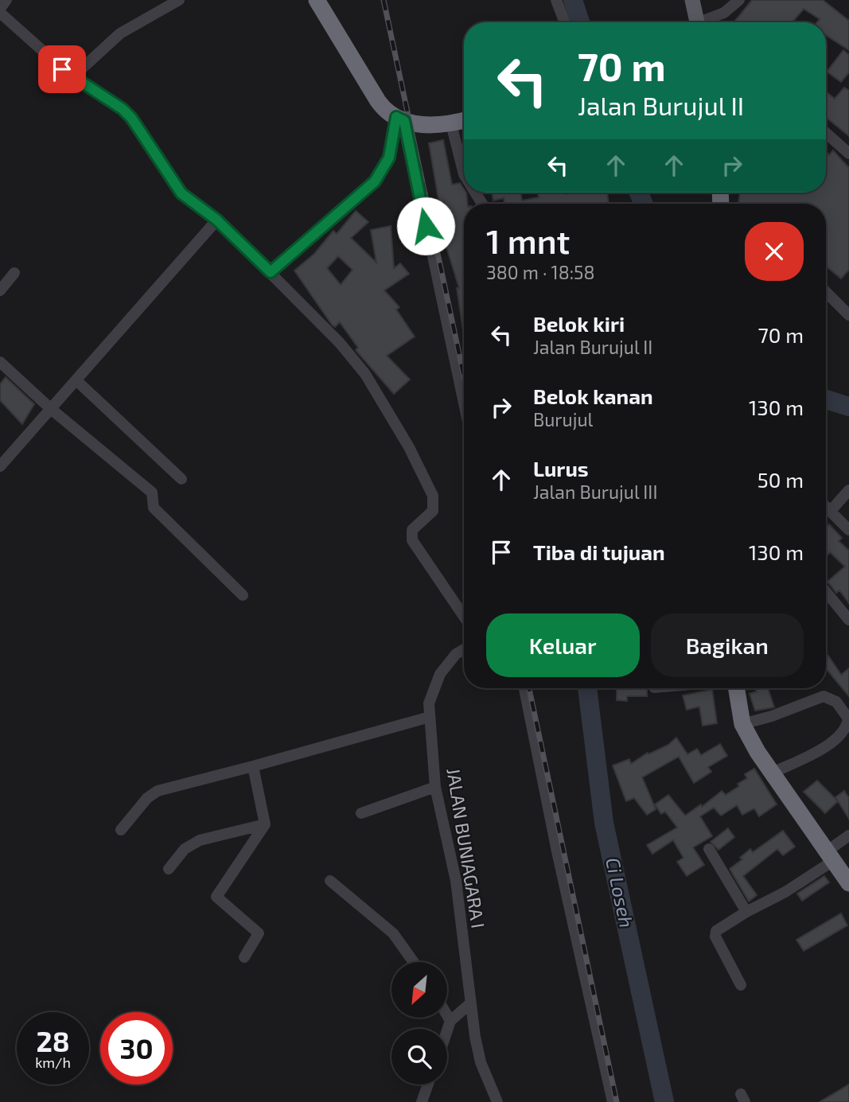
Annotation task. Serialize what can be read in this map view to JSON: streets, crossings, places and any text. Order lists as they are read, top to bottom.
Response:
{
  "streets": {
    "street": ["JALAN BUNIAGARA I"]
  },
  "water": ["Ci Loseh"],
  "north": "bottom left",
  "page": {
    "turn": ["70 m", "Jalan Burujul II"],
    "heading": ["1 mnt", "380 m · 18:58"],
    "list": [
      {
        "name": "Belok kiri",
        "note": "Jalan Burujul II",
        "value": "70 m"
      },
      {
        "name": "Belok kanan",
        "note": "Burujul",
        "value": "130 m"
      },
      {
        "name": "Lurus",
        "note": "Jalan Burujul III",
        "value": "50 m"
      },
      {
        "name": "Tiba di tujuan",
        "value": "130 m"
      }
    ],
    "buttons": ["Keluar", "Bagikan"],
    "speed": "28 km/h",
    "limit": "30"
  }
}
